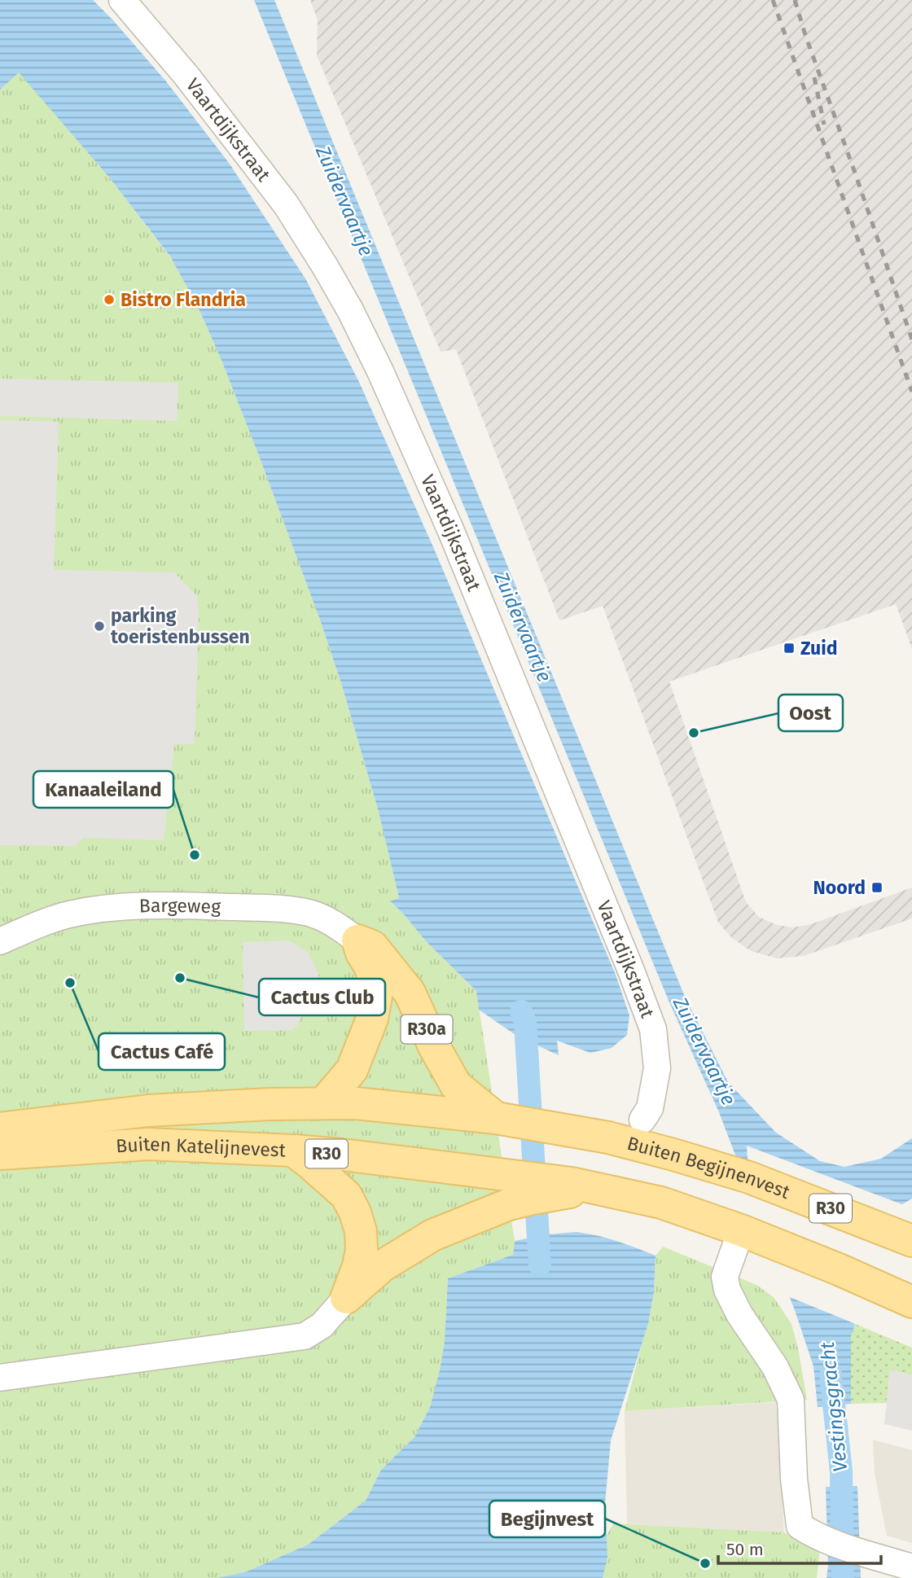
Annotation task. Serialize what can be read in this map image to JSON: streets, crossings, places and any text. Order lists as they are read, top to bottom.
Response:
{
  "streets": {
    "main road": [
      "R30a",
      "Buiten Katelijnevest",
      "R30",
      "Buiten Begijnenvest"
    ],
    "street": ["Vaartdijkstraat", "Bargeweg"]
  },
  "crossings": [
    ["Bargeweg", "R30a"],
    ["R30a", "Buiten Katelijnevest"],
    ["Buiten Katelijnevest", "R30"],
    ["Buiten Katelijnevest", "Buiten Begijnenvest"]
  ],
  "water": ["Zuidervaartje", "Vestingsgracht"],
  "places": {
    "other": [
      "Bistro Flandria",
      "parking toeristenbussen",
      "Oost",
      "Kanaaleiland",
      "Cactus Club",
      "Cactus Café",
      "Begijnvest"
    ],
    "transit": ["Zuid", "Noord"]
  },
  "scale_bar": "50 m"
}
